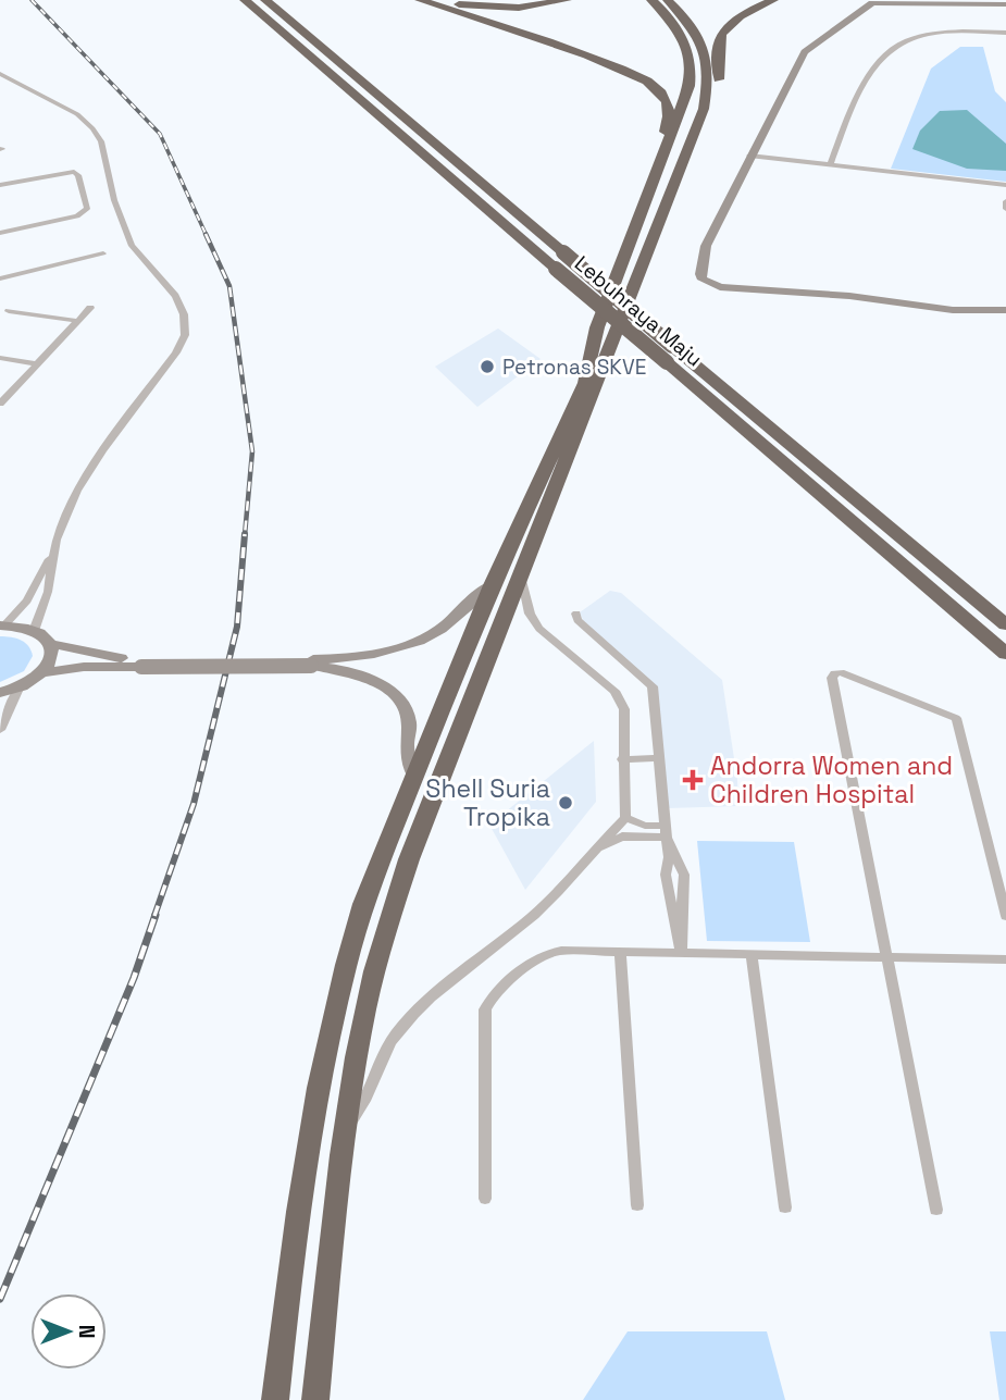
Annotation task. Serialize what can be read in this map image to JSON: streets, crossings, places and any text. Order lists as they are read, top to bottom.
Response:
{
  "streets": {
    "highway": ["Lebuhraya Maju"]
  },
  "places": {
    "other": ["Petronas SKVE", "Shell Suria Tropika"],
    "health": ["Andorra Women and Children Hospital"]
  },
  "north": "right"
}
